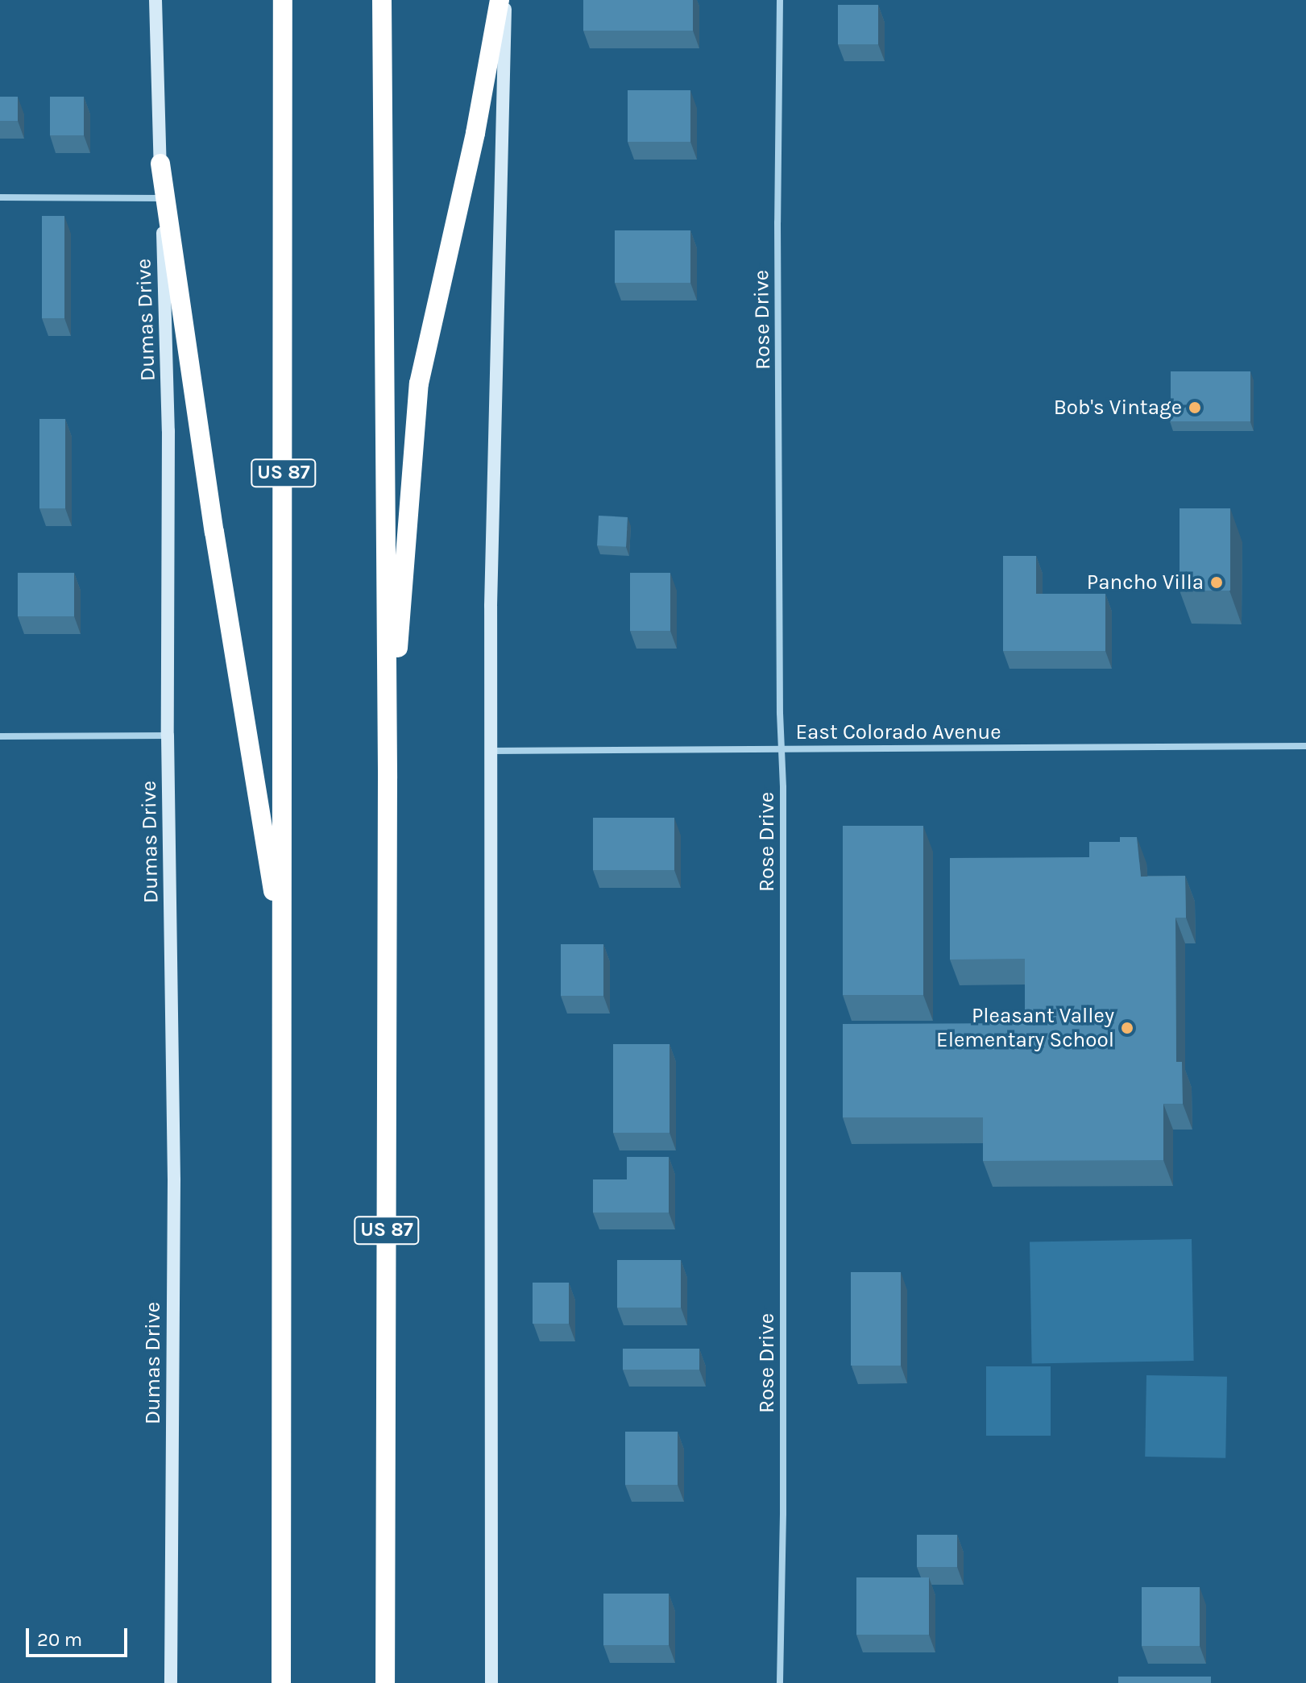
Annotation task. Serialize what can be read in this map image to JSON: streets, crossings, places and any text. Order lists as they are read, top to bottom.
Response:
{
  "streets": {
    "highway": ["US 87"],
    "main road": ["Dumas Drive"],
    "street": ["Rose Drive", "East Colorado Avenue"]
  },
  "crossings": [
    ["Rose Drive", "East Colorado Avenue"]
  ],
  "places": ["Bob's Vintage", "Pancho Villa", "Pleasant Valley Elementary School"],
  "scale_bar": "20 m"
}
